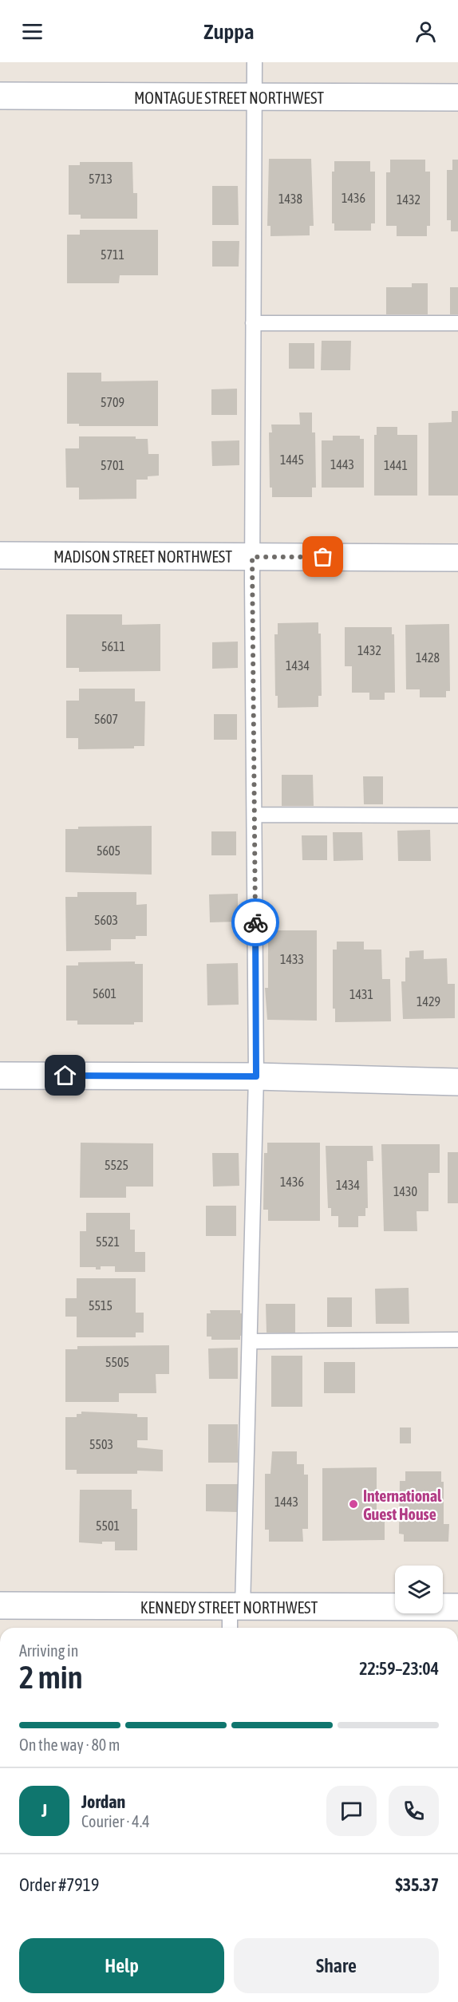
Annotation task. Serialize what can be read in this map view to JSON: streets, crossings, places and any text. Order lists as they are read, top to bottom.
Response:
{
  "streets": {
    "street": ["MONTAGUE STREET NORTHWEST", "MADISON STREET NORTHWEST", "KENNEDY STREET NORTHWEST"]
  },
  "places": ["International Guest House"],
  "house_numbers": [
    "5713",
    "1436",
    "1438",
    "1432",
    "5711",
    "5709",
    "1445",
    "1443",
    "5701",
    "1441",
    "5611",
    "1432",
    "1428",
    "1434",
    "5607",
    "5605",
    "5603",
    "1433",
    "5601",
    "1431",
    "1429",
    "5525",
    "1436",
    "1434",
    "1430",
    "5521",
    "5515",
    "5505",
    "5503",
    "1443",
    "5501"
  ],
  "page": {
    "header": "Zuppa",
    "heading": ["2 min", "Arriving in", "22:59–23:04"],
    "panel": [
      "Jordan",
      "Courier · 4.4",
      "Order #7919",
      "$35.37"
    ],
    "bar": "On the way · 80 m",
    "round": "J",
    "buttons": ["Help", "Share"]
  }
}
